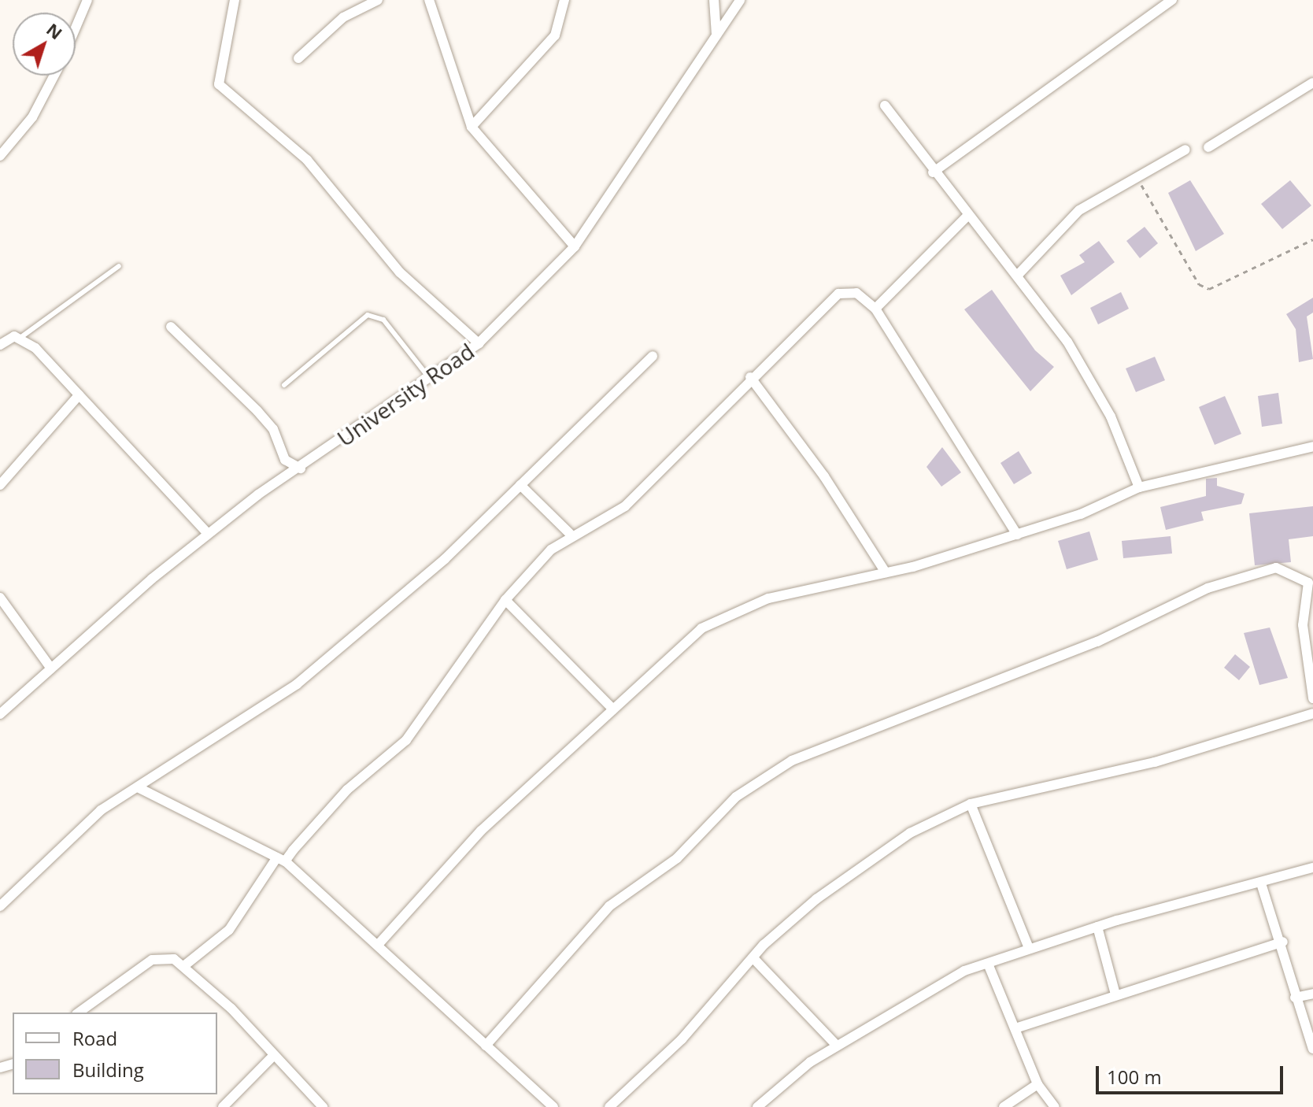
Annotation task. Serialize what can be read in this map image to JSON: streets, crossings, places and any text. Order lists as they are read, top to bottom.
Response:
{
  "streets": {
    "street": ["University Road"]
  },
  "legend": ["Road", "Building"],
  "scale_bar": "100 m",
  "north": "top right"
}
